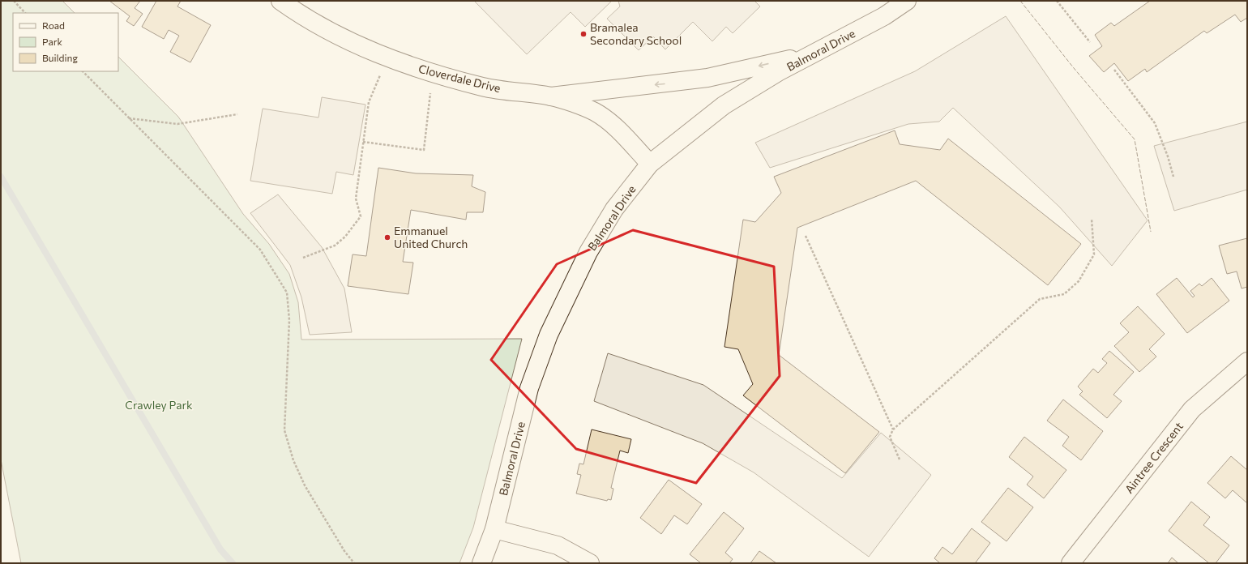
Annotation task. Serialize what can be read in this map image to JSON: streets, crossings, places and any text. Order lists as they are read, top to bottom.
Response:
{
  "streets": {
    "street": ["Balmoral Drive", "Cloverdale Drive", "Aintree Crescent"]
  },
  "crossings": [
    ["Balmoral Drive", "Cloverdale Drive"]
  ],
  "parks": ["Crawley Park"],
  "places": ["Bramalea Secondary School", "Emmanuel United Church"],
  "legend": ["Road", "Park", "Building"]
}
